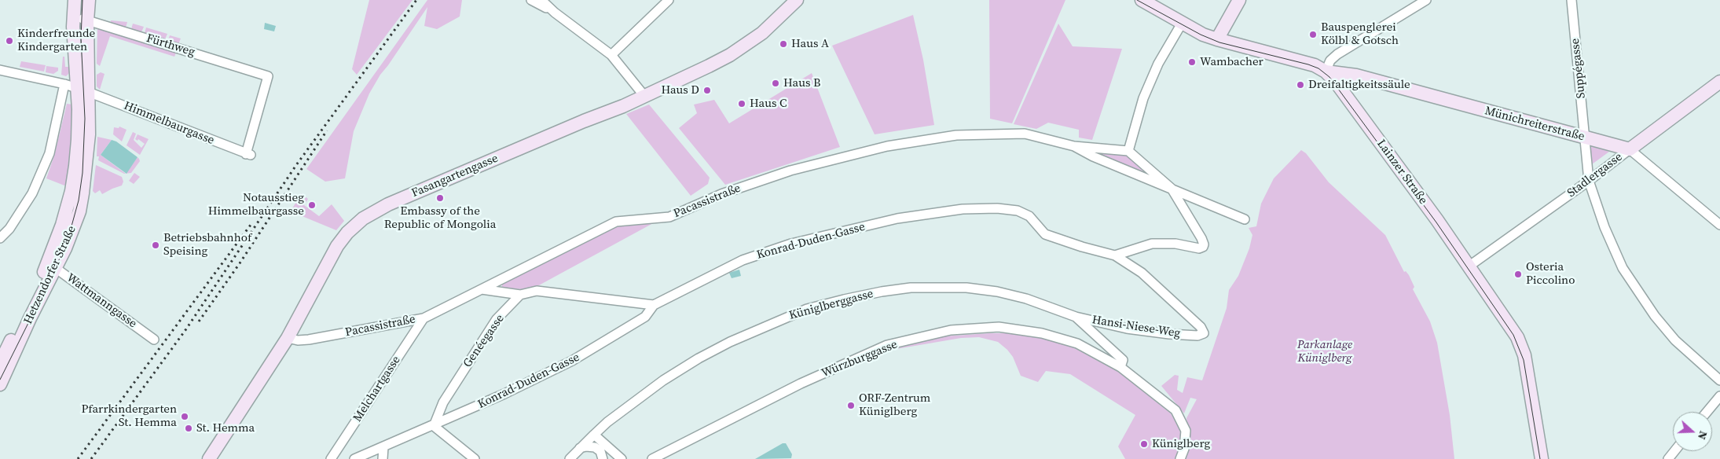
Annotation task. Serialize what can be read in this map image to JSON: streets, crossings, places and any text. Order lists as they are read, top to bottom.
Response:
{
  "streets": {
    "main road": [
      "Münichreiterstraße",
      "Lainzer Straße",
      "Stadlergasse",
      "Fasangartengasse",
      "Hetzendorfer Straße"
    ],
    "street": [
      "Fürthweg",
      "Suppégasse",
      "Himmelbaurgasse",
      "Pacassistraße",
      "Konrad-Duden-Gasse",
      "Wattmanngasse",
      "Küniglberggasse",
      "Hansi-Niese-Weg",
      "Genéegasse",
      "Würzburggasse",
      "Melchartgasse"
    ]
  },
  "crossings": [
    ["Fürthweg", "Himmelbaurgasse"],
    ["Suppégasse", "Münichreiterstraße"],
    ["Suppégasse", "Stadlergasse"],
    ["Himmelbaurgasse", "Hetzendorfer Straße"],
    ["Münichreiterstraße", "Lainzer Straße"],
    ["Münichreiterstraße", "Stadlergasse"],
    ["Lainzer Straße", "Stadlergasse"],
    ["Fasangartengasse", "Pacassistraße"],
    ["Pacassistraße", "Melchartgasse"],
    ["Konrad-Duden-Gasse", "Hansi-Niese-Weg"],
    ["Konrad-Duden-Gasse", "Genéegasse"],
    ["Hetzendorfer Straße", "Wattmanngasse"],
    ["Küniglberggasse", "Hansi-Niese-Weg"],
    ["Hansi-Niese-Weg", "Würzburggasse"]
  ],
  "parks": ["Parkanlage Küniglberg"],
  "places": [
    "Bauspenglerei Kölbl & Gotsch",
    "Kinderfreunde Kindergarten",
    "Haus A",
    "Wambacher",
    "Haus B",
    "Dreifaltigkeitssäule",
    "Haus D",
    "Haus C",
    "Embassy of the Republic of Mongolia",
    "Notausstieg Himmelbaurgasse",
    "Betriebsbahnhof Speising",
    "Osteria Piccolino",
    "ORF-Zentrum Küniglberg",
    "Pfarrkindergarten St. Hemma",
    "St. Hemma",
    "Küniglberg"
  ],
  "north": "right"
}
